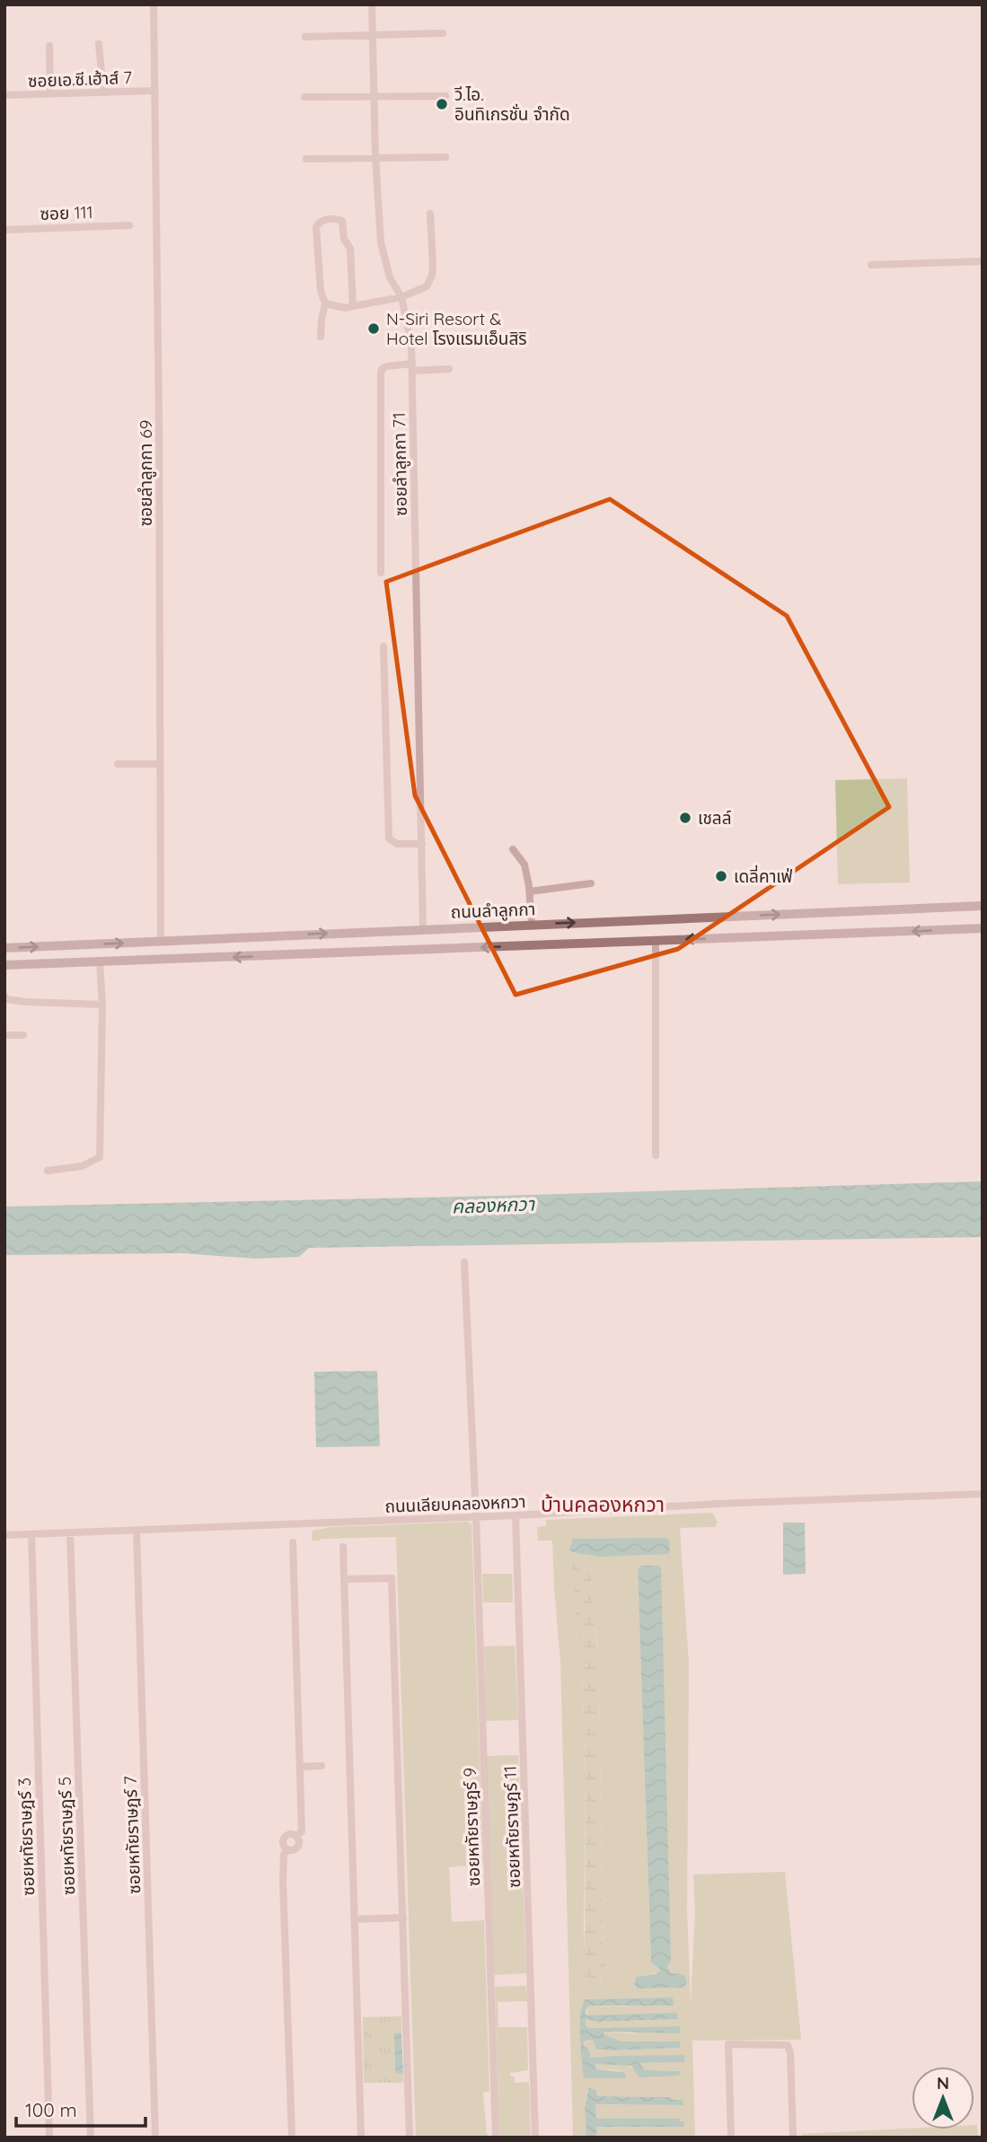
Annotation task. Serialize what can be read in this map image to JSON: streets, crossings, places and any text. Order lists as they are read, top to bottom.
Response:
{
  "streets": {
    "main road": ["ถนนลำลูกกา"],
    "street": [
      "ซอยเอ.ซี.เฮ้าส์ 7",
      "ซอย 111",
      "ซอยลำลูกกา 71",
      "ซอยลำลูกกา 69",
      "ถนนเลียบคลองหกวา",
      "ซอยหทัยราษฎร์ 9",
      "ซอยหทัยราษฎร์ 11",
      "ซอยหทัยราษฎร์ 7",
      "ซอยหทัยราษฎร์ 5",
      "ซอยหทัยราษฎร์ 3"
    ]
  },
  "crossings": [
    ["ซอยเอ.ซี.เฮ้าส์ 7", "ซอยลำลูกกา 69"],
    ["ซอยลำลูกกา 71", "ถนนลำลูกกา"],
    ["ซอยลำลูกกา 69", "ถนนลำลูกกา"],
    ["ถนนเลียบคลองหกวา", "ซอยหทัยราษฎร์ 9"],
    ["ถนนเลียบคลองหกวา", "ซอยหทัยราษฎร์ 11"],
    ["ถนนเลียบคลองหกวา", "ซอยหทัยราษฎร์ 7"],
    ["ถนนเลียบคลองหกวา", "ซอยหทัยราษฎร์ 5"],
    ["ถนนเลียบคลองหกวา", "ซอยหทัยราษฎร์ 3"]
  ],
  "districts": ["บ้านคลองหกวา"],
  "water": ["คลองหกวา"],
  "places": [
    "วี.ไอ. อินทิเกรชั่น จำกัด",
    "N-Siri Resort & Hotel โรงแรมเอ็นสิริ",
    "เชลล์",
    "เดลี่คาเฟ่"
  ],
  "scale_bar": "100 m",
  "north": "top"
}
